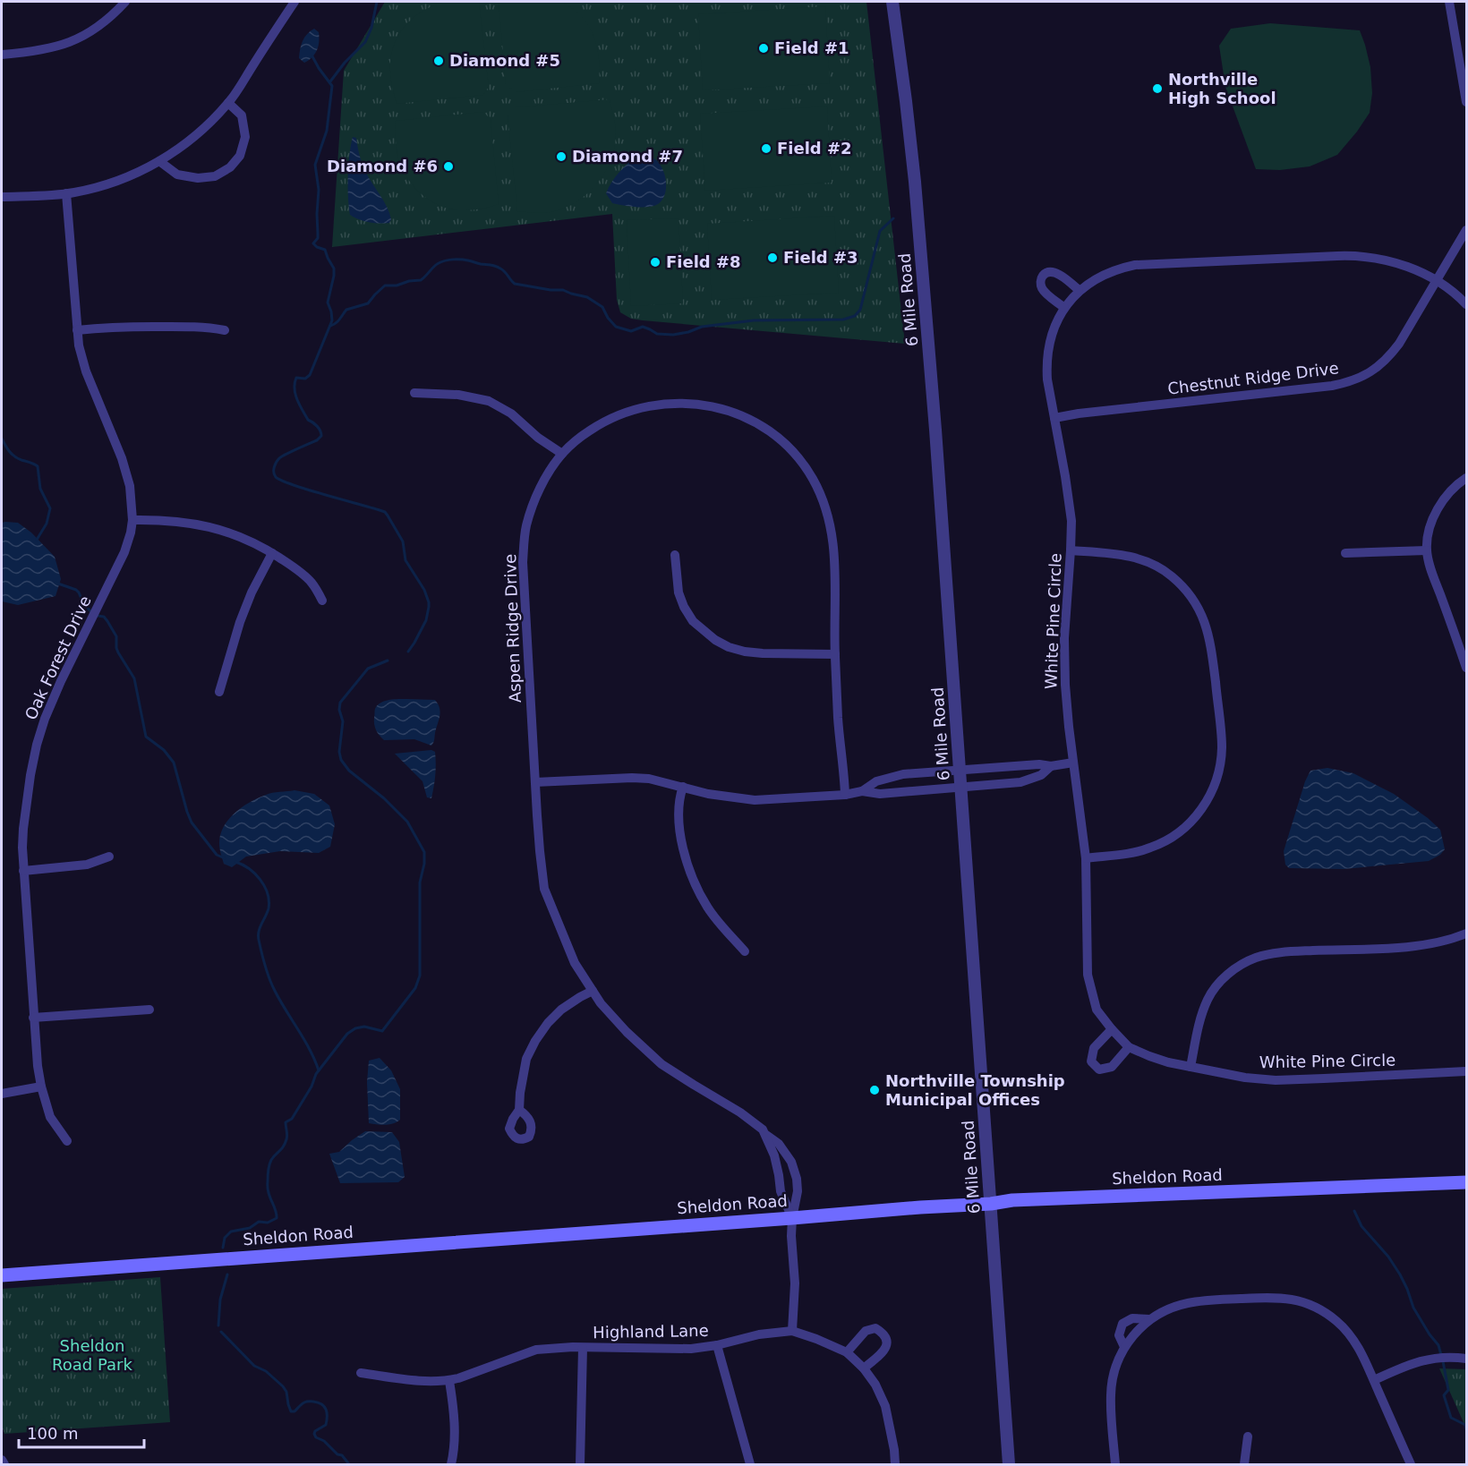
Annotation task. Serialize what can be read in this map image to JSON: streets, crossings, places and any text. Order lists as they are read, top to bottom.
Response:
{
  "streets": {
    "main road": ["Sheldon Road"],
    "street": [
      "6 Mile Road",
      "Chestnut Ridge Drive",
      "White Pine Circle",
      "Aspen Ridge Drive",
      "Oak Forest Drive",
      "Highland Lane"
    ]
  },
  "crossings": [
    ["6 Mile Road", "Sheldon Road"],
    ["Chestnut Ridge Drive", "White Pine Circle"],
    ["Aspen Ridge Drive", "Sheldon Road"]
  ],
  "parks": ["Sheldon Road Park"],
  "places": [
    "Field #1",
    "Diamond #5",
    "Northville High School",
    "Field #2",
    "Diamond #7",
    "Diamond #6",
    "Field #3",
    "Field #8",
    "Northville Township Municipal Offices"
  ],
  "scale_bar": "100 m"
}
